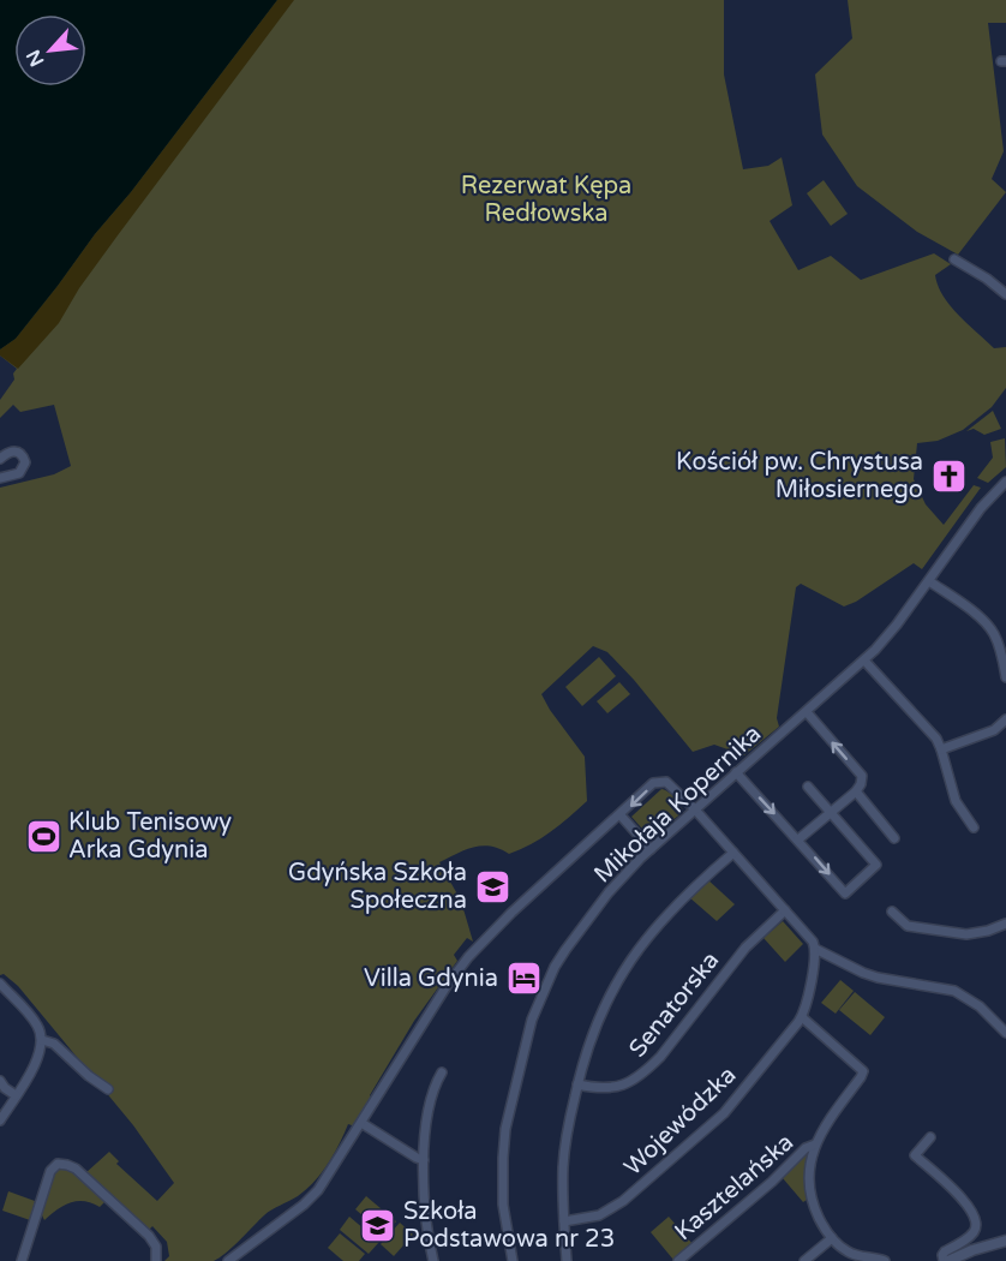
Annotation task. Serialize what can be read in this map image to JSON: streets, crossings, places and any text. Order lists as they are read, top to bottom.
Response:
{
  "streets": {
    "street": [
      "Mikołaja Kopernika",
      "Senatorska",
      "Wojewódzka",
      "Kasztelańska"
    ]
  },
  "parks": ["Rezerwat Kępa Redłowska"],
  "places": {
    "church": ["Kościół pw. Chrystusa Miłosiernego"],
    "sports": ["Klub Tenisowy Arka Gdynia"],
    "school or university": ["Gdyńska Szkoła Społeczna", "Szkoła Podstawowa nr 23"],
    "hotel": ["Villa Gdynia"]
  },
  "north": "bottom left"
}
